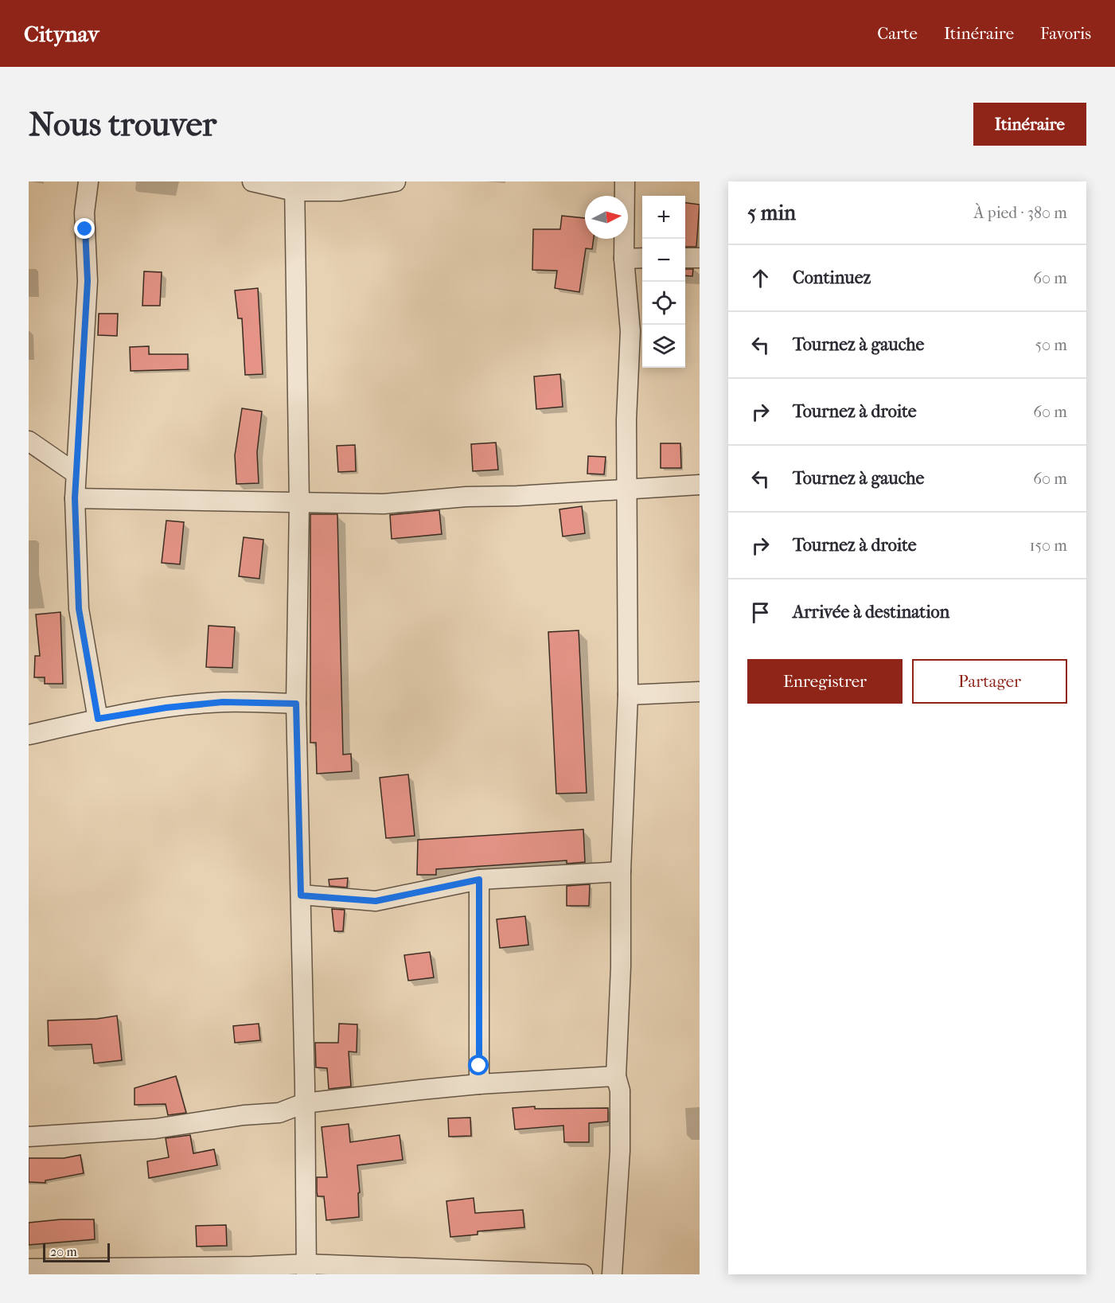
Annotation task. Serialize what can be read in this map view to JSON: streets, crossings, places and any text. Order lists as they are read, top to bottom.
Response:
{
  "scale_bar": "20 m",
  "north": "right",
  "page": {
    "header": "Citynav",
    "nav": ["Carte", "Itinéraire", "Favoris"],
    "buttons": [
      "Itinéraire",
      ["Enregistrer", "Partager"]
    ],
    "title": "Nous trouver",
    "heading": ["5 min", "À pied · 380 m"],
    "map_buttons": ["+", "−"],
    "list": [
      ["Continuez", "60 m"],
      ["Tournez à gauche", "50 m"],
      ["Tournez à droite", "60 m"],
      ["Tournez à gauche", "60 m"],
      ["Tournez à droite", "150 m"],
      "Arrivée à destination"
    ],
    "scale": "20 m"
  }
}
